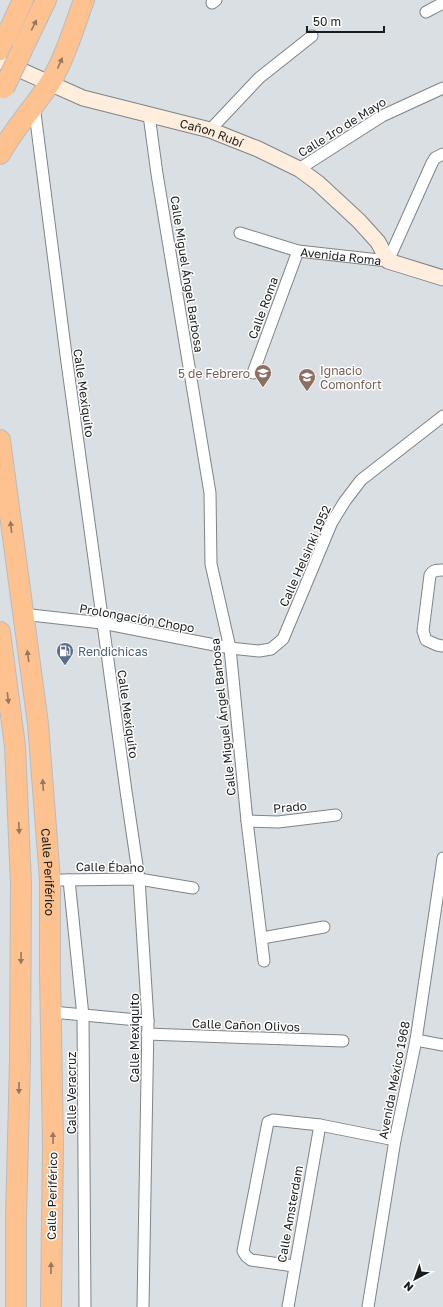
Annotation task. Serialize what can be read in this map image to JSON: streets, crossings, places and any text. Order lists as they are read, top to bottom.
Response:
{
  "streets": {
    "highway": ["Calle Periférico"],
    "street": [
      "Calle 1ro de Mayo",
      "Cañon Rubí",
      "Avenida Roma",
      "Calle Miguel Ángel Barbosa",
      "Calle Roma",
      "Calle Mexiquito",
      "Calle Helsinki 1952",
      "Prolongación Chopo",
      "Prado",
      "Calle Ébano",
      "Calle Cañon Olivos",
      "Avenida México 1968",
      "Calle Veracruz",
      "Calle Amsterdam"
    ]
  },
  "crossings": [
    ["Calle 1ro de Mayo", "Cañon Rubí"],
    ["Cañon Rubí", "Avenida Roma"],
    ["Cañon Rubí", "Calle Miguel Ángel Barbosa"],
    ["Avenida Roma", "Calle Roma"],
    ["Calle Miguel Ángel Barbosa", "Prolongación Chopo"],
    ["Calle Miguel Ángel Barbosa", "Prado"],
    ["Calle Mexiquito", "Prolongación Chopo"],
    ["Calle Mexiquito", "Calle Ébano"],
    ["Calle Mexiquito", "Calle Cañon Olivos"],
    ["Calle Helsinki 1952", "Prolongación Chopo"],
    ["Prolongación Chopo", "Calle Periférico"],
    ["Calle Ébano", "Calle Periférico"],
    ["Calle Ébano", "Calle Veracruz"],
    ["Calle Periférico", "Calle Veracruz"]
  ],
  "places": {
    "school or university": ["5 de Febrero", "Ignacio Comonfort"],
    "fuel station": ["Rendichicas"]
  },
  "scale_bar": "50 m",
  "north": "bottom left"
}
